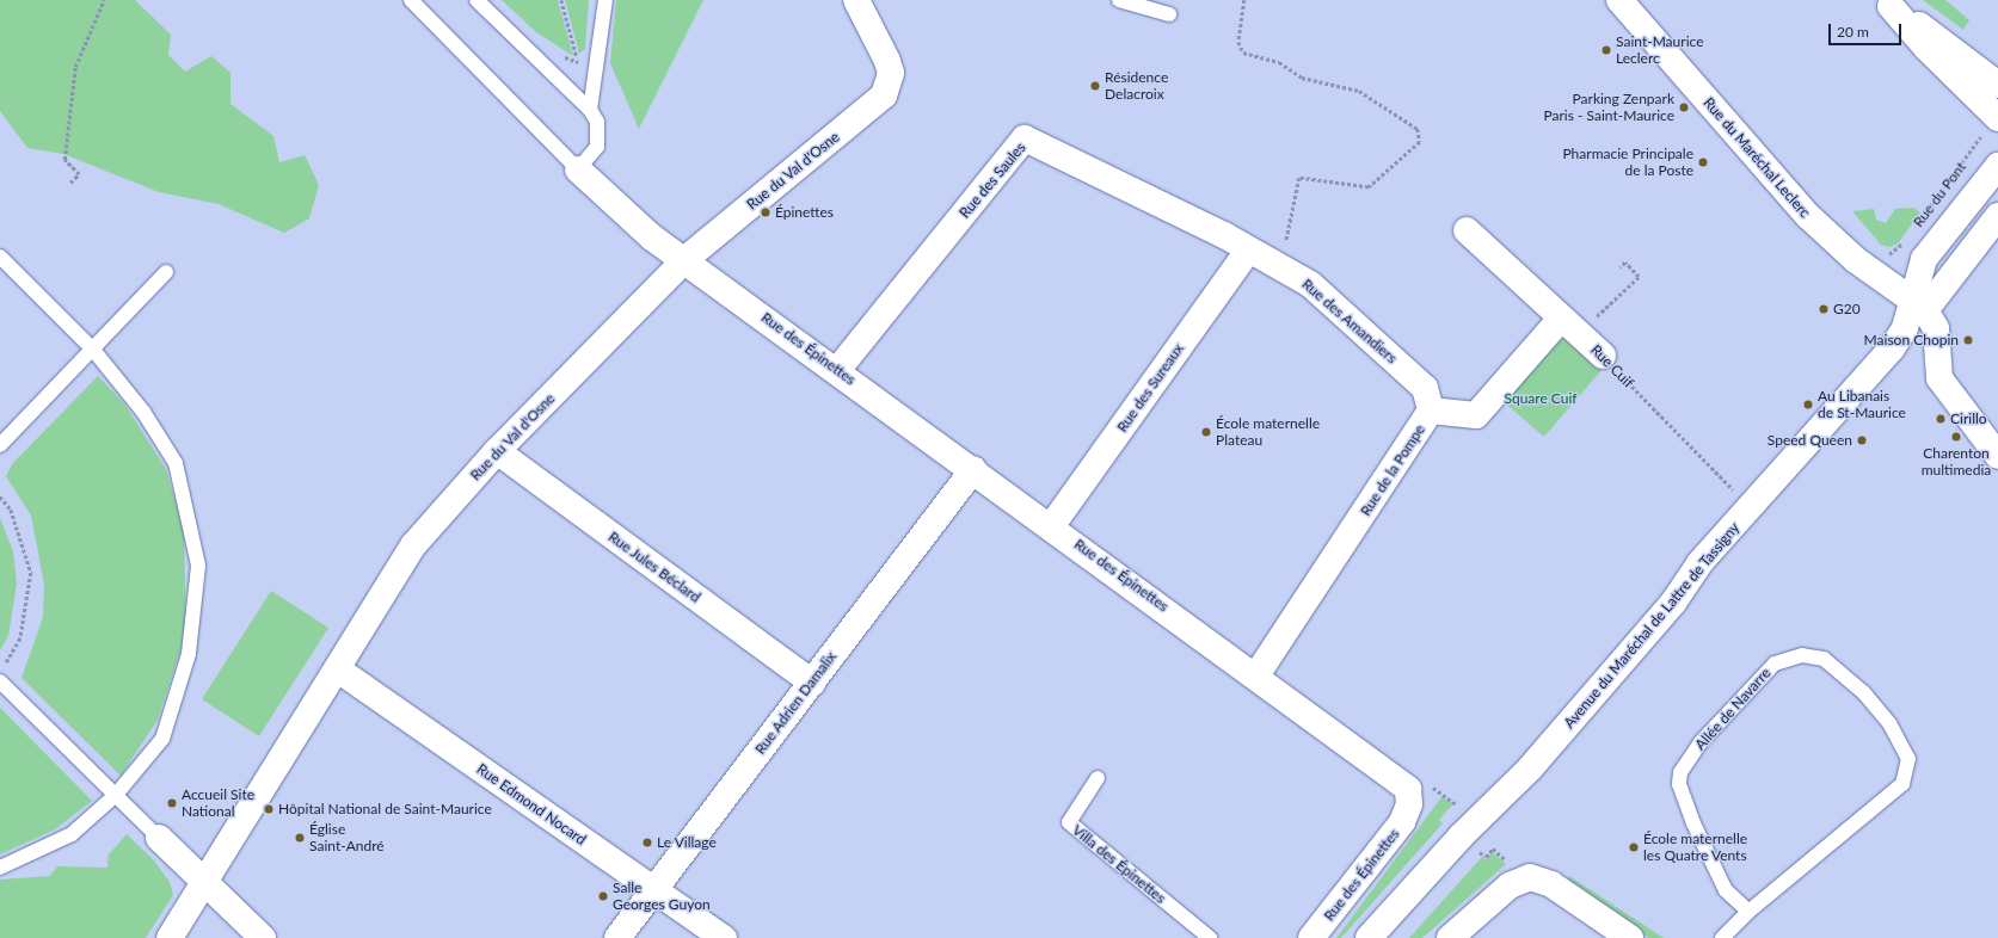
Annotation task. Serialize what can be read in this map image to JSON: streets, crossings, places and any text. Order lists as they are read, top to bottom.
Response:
{
  "streets": {
    "street": [
      "Rue du Maréchal Leclerc",
      "Rue du Val d'Osne",
      "Rue des Saules",
      "Rue du Pont",
      "Rue des Amandiers",
      "Rue des Épinettes",
      "Rue Cuif",
      "Rue des Sureaux",
      "Rue de la Pompe",
      "Rue Jules Béclard",
      "Avenue du Maréchal de Lattre de Tassigny",
      "Rue Adrien Damalix",
      "Rue Edmond Nocard"
    ],
    "lane": ["Allée de Navarre", "Villa des Épinettes"]
  },
  "crossings": [
    ["Rue du Maréchal Leclerc", "Rue du Pont"],
    ["Rue du Maréchal Leclerc", "Avenue du Maréchal de Lattre de Tassigny"],
    ["Rue du Val d'Osne", "Rue des Épinettes"],
    ["Rue du Val d'Osne", "Rue Jules Béclard"],
    ["Rue du Val d'Osne", "Rue Edmond Nocard"],
    ["Rue des Saules", "Rue des Amandiers"],
    ["Rue des Saules", "Rue des Épinettes"],
    ["Rue des Saules", "Rue des Sureaux"],
    ["Rue du Pont", "Avenue du Maréchal de Lattre de Tassigny"],
    ["Rue des Amandiers", "Rue des Sureaux"],
    ["Rue des Amandiers", "Rue de la Pompe"],
    ["Rue des Épinettes", "Rue des Sureaux"],
    ["Rue des Épinettes", "Rue de la Pompe"],
    ["Rue des Épinettes", "Rue Adrien Damalix"],
    ["Rue Cuif", "Rue de la Pompe"],
    ["Rue Cuif", "Avenue du Maréchal de Lattre de Tassigny"],
    ["Rue Jules Béclard", "Rue Adrien Damalix"],
    ["Rue Adrien Damalix", "Rue Edmond Nocard"]
  ],
  "parks": ["Square Cuif"],
  "places": [
    "Saint-Maurice Leclerc",
    "Résidence Delacroix",
    "Parking Zenpark Paris - Saint-Maurice",
    "Pharmacie Principale de la Poste",
    "Épinettes",
    "G20",
    "Maison Chopin",
    "Au Libanais de St-Maurice",
    "Cirillo",
    "École maternelle Plateau",
    "Charenton multimedia",
    "Speed Queen",
    "Accueil Site National",
    "Hôpital National de Saint-Maurice",
    "Église Saint-André",
    "Le Village",
    "École maternelle les Quatre Vents",
    "Salle Georges Guyon"
  ],
  "scale_bar": "20 m"
}
